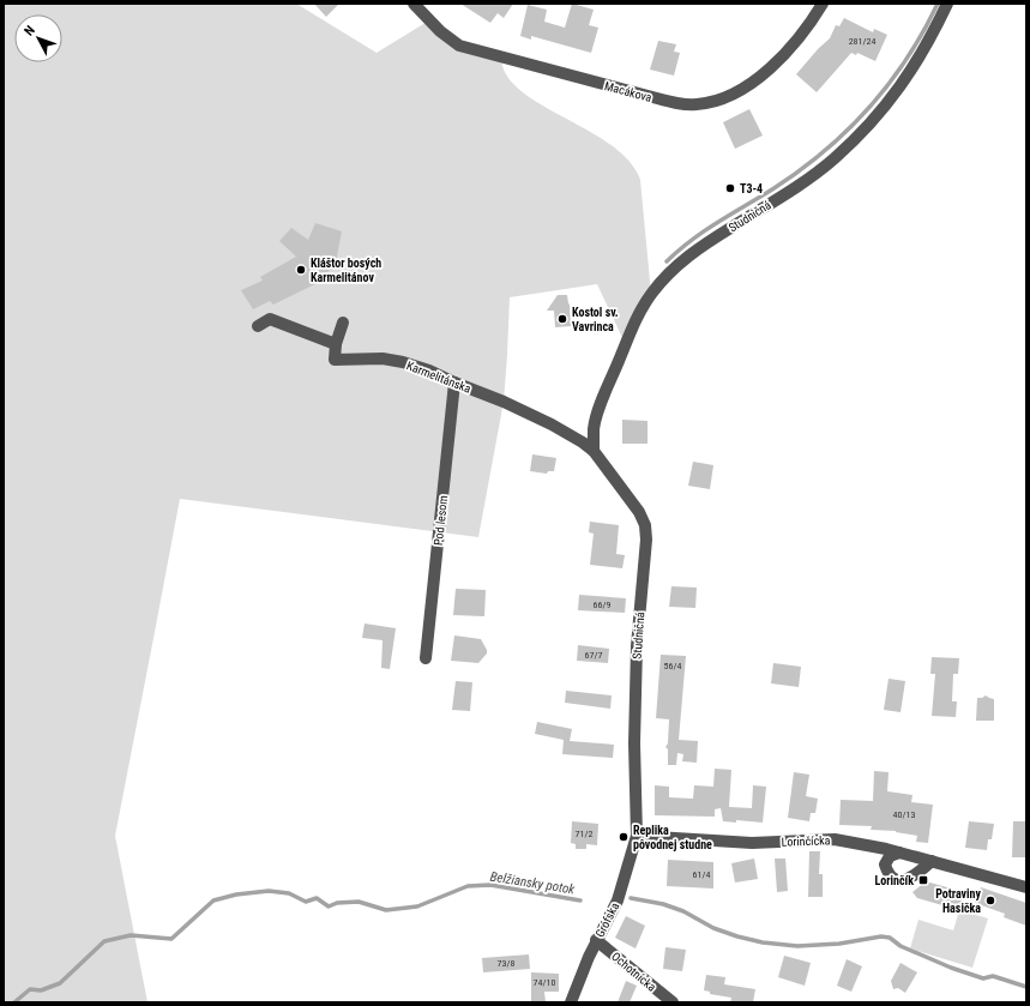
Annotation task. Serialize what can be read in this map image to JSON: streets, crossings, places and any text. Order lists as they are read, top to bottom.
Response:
{
  "streets": {
    "street": [
      "Macákova",
      "Studničná",
      "Karmelitánska",
      "Pod lesom",
      "Lorinčícka",
      "Grófska",
      "Ochotnícka"
    ]
  },
  "crossings": [
    ["Studničná", "Karmelitánska"],
    ["Studničná", "Lorinčícka"],
    ["Studničná", "Grófska"],
    ["Karmelitánska", "Pod lesom"],
    ["Lorinčícka", "Grófska"],
    ["Grófska", "Ochotnícka"]
  ],
  "water": ["Belžiansky potok"],
  "places": {
    "other": [
      "T3-4",
      "Kláštor bosých Karmelitánov",
      "Kostol sv. Vavrinca",
      "Replika pôvodnej studne",
      "Potraviny Hasička"
    ],
    "transit": ["Lorinčík"]
  },
  "house_numbers": [
    "281/24",
    "66/9",
    "67/7",
    "56/4",
    "40/13",
    "71/2",
    "61/4",
    "73/8",
    "74/10"
  ],
  "north": "top left"
}
